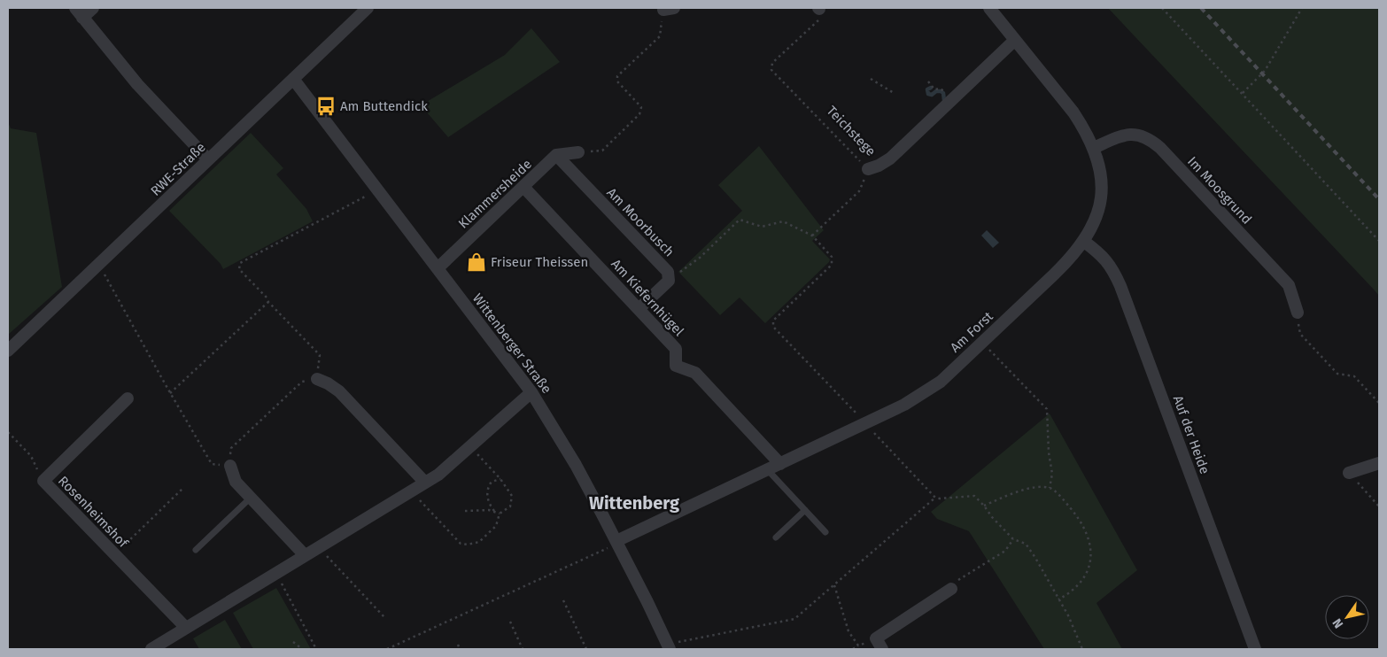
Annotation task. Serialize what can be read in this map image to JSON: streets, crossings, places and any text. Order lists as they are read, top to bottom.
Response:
{
  "streets": {
    "street": [
      "Teichstege",
      "RWE-Straße",
      "Im Moosgrund",
      "Klammersheide",
      "Am Moorbusch",
      "Am Kiefernhügel",
      "Am Forst",
      "Wittenberger Straße",
      "Auf der Heide",
      "Rosenheimshof"
    ]
  },
  "crossings": [
    ["Teichstege", "Am Forst"],
    ["RWE-Straße", "Wittenberger Straße"],
    ["Im Moosgrund", "Am Forst"],
    ["Klammersheide", "Am Moorbusch"],
    ["Klammersheide", "Am Kiefernhügel"],
    ["Klammersheide", "Wittenberger Straße"],
    ["Am Kiefernhügel", "Am Forst"],
    ["Am Forst", "Wittenberger Straße"],
    ["Am Forst", "Auf der Heide"]
  ],
  "districts": ["Wittenberg"],
  "places": {
    "bus stop": ["Am Buttendick"],
    "shop": ["Friseur Theissen"]
  },
  "north": "bottom left"
}
